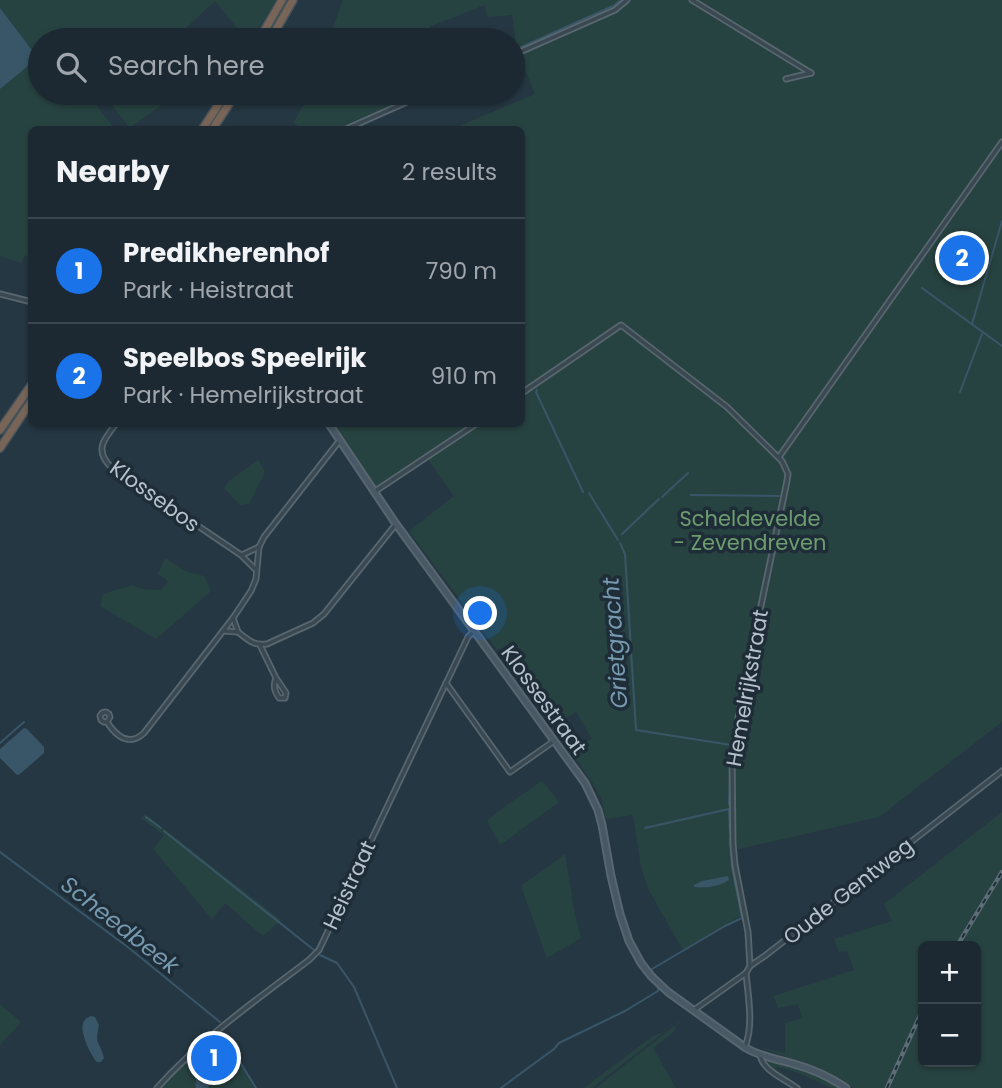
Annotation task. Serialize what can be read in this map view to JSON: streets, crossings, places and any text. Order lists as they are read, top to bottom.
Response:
{
  "streets": {
    "street": [
      "Klossebos",
      "Hemelrijkstraat",
      "Klossestraat",
      "Heistraat",
      "Oude Gentweg"
    ]
  },
  "crossings": [
    ["Hemelrijkstraat", "Oude Gentweg"],
    ["Klossestraat", "Heistraat"],
    ["Klossestraat", "Oude Gentweg"]
  ],
  "water": ["Grietgracht", "Scheedbeek"],
  "parks": ["Scheldevelde - Zevendreven"],
  "page": {
    "search": "Search here",
    "heading": ["Nearby", "2 results"],
    "list": [
      {
        "mark": "1",
        "name": "Predikherenhof",
        "note": "Park · Heistraat",
        "value": "790 m"
      },
      {
        "mark": "2",
        "name": "Speelbos Speelrijk",
        "note": "Park · Hemelrijkstraat",
        "value": "910 m"
      }
    ],
    "pins": ["2", "1"],
    "map_buttons": ["+", "−"]
  }
}
